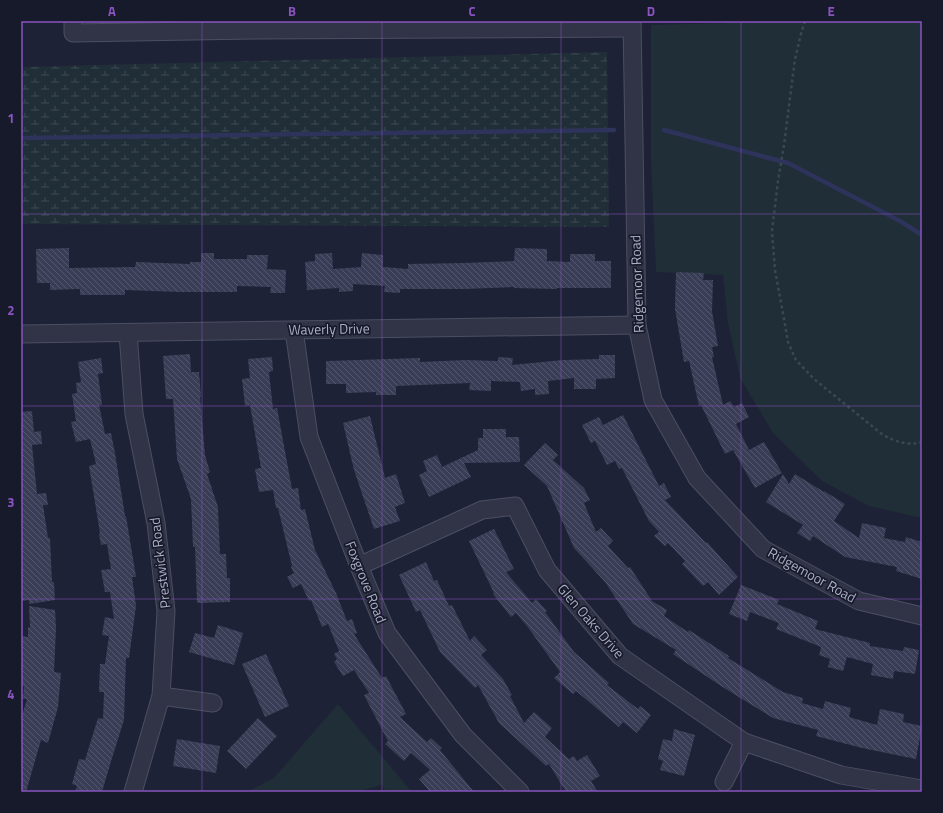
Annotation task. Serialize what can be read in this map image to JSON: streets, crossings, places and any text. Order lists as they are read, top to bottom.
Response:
{
  "streets": {
    "street": [
      "Ridgemoor Road",
      "Waverly Drive",
      "Prestwick Road",
      "Foxgrove Road",
      "Glen Oaks Drive"
    ]
  },
  "crossings": [
    ["Ridgemoor Road", "Waverly Drive"],
    ["Waverly Drive", "Prestwick Road"],
    ["Waverly Drive", "Foxgrove Road"],
    ["Foxgrove Road", "Glen Oaks Drive"]
  ],
  "grid": {
    "columns": [
      "A",
      "B",
      "C",
      "D",
      "E"
    ],
    "rows": [
      "1",
      "2",
      "3",
      "4"
    ]
  }
}
